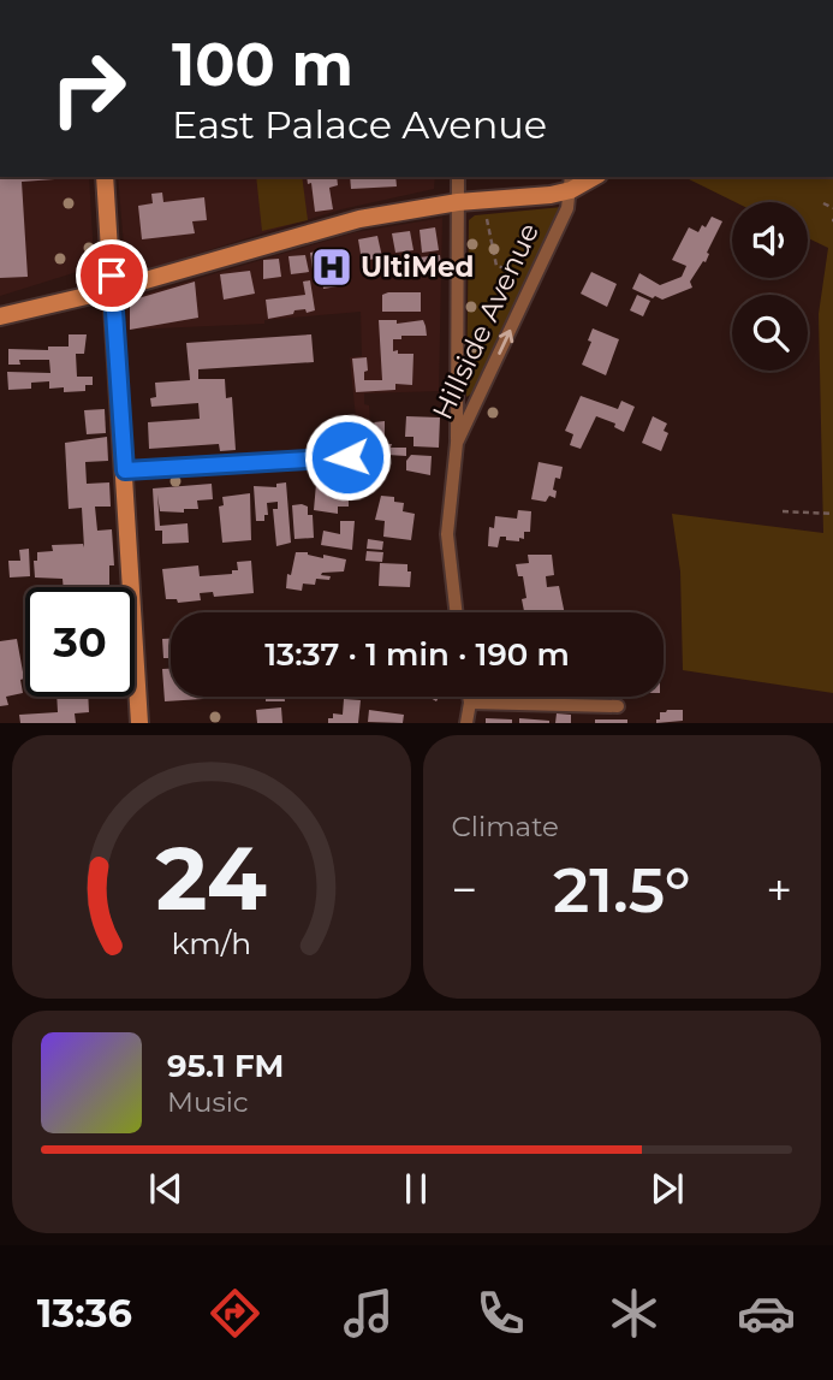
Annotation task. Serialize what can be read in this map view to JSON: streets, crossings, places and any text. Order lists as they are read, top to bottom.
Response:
{
  "streets": {
    "street": ["Hillside Avenue"]
  },
  "places": {
    "hospital": ["UltiMed"]
  },
  "page": {
    "turn": ["100 m", "East Palace Avenue"],
    "limit": "30",
    "trip": "13:37 · 1 min · 190 m",
    "tile": "Climate",
    "heat": ["−", "21.5°", "+"],
    "song": ["95.1 FM", "Music"],
    "tabs": "13:36",
    "gauge": ["24", "km/h"]
  }
}
